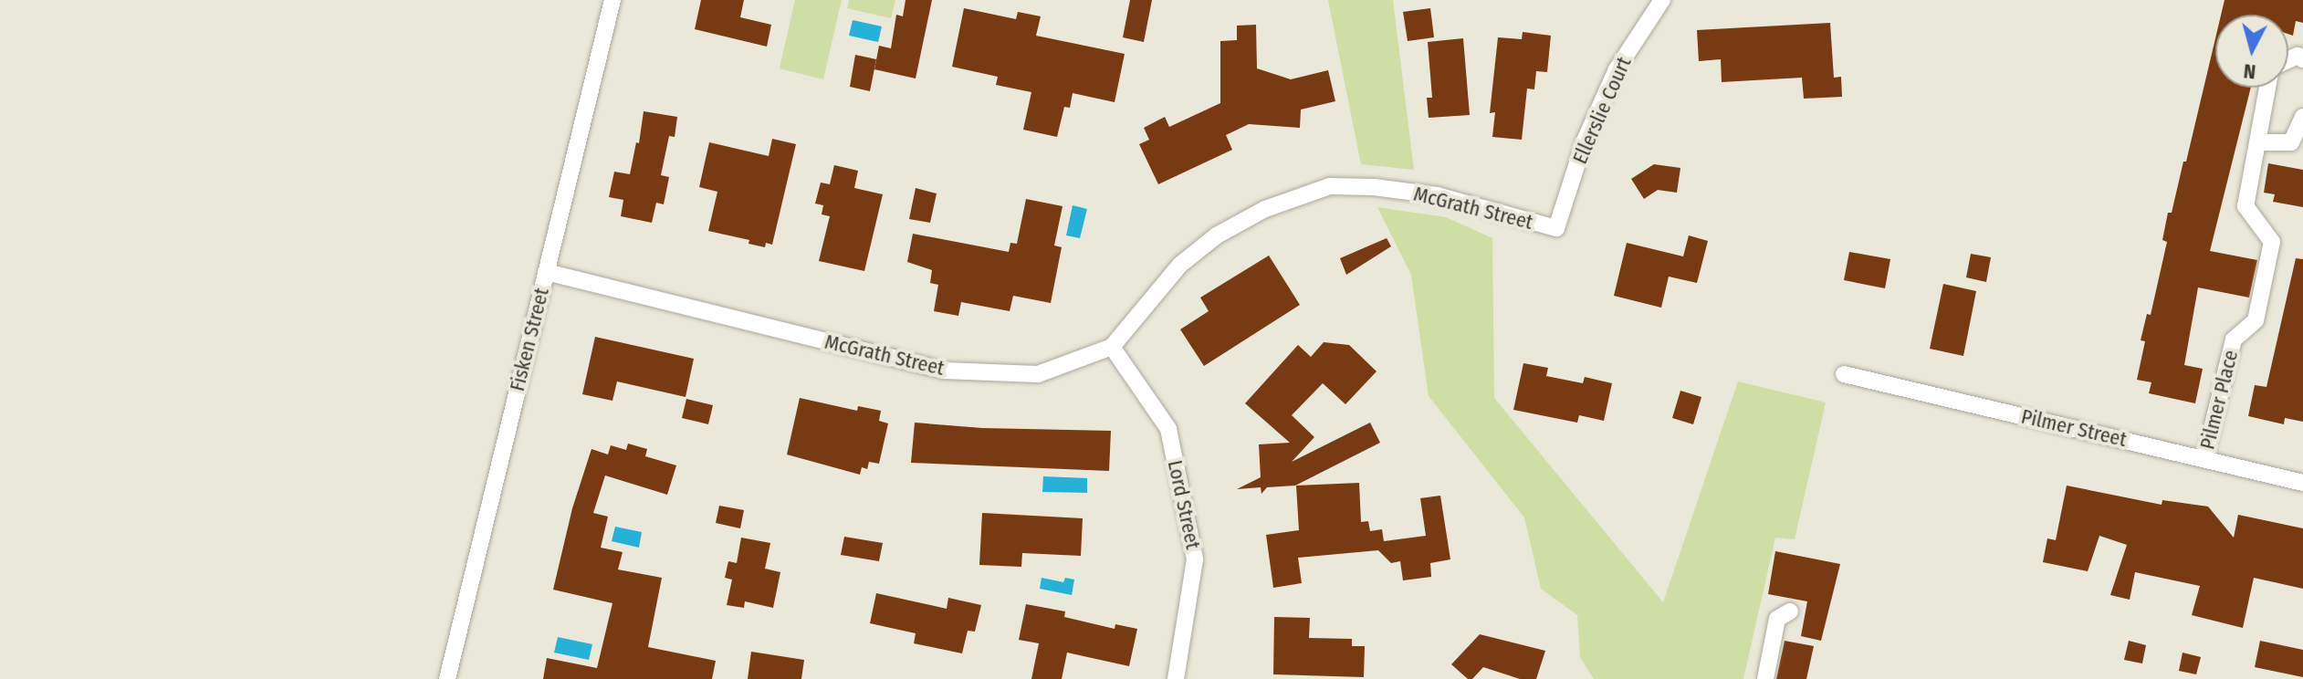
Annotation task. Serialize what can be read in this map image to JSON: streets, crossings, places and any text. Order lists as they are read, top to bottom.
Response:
{
  "streets": {
    "street": [
      "Ellerslie Court",
      "McGrath Street",
      "Fisken Street",
      "Pilmer Place",
      "Pilmer Street",
      "Lord Street"
    ]
  },
  "crossings": [
    ["Ellerslie Court", "McGrath Street"],
    ["McGrath Street", "Fisken Street"],
    ["McGrath Street", "Lord Street"],
    ["Pilmer Place", "Pilmer Street"]
  ],
  "north": "bottom"
}
